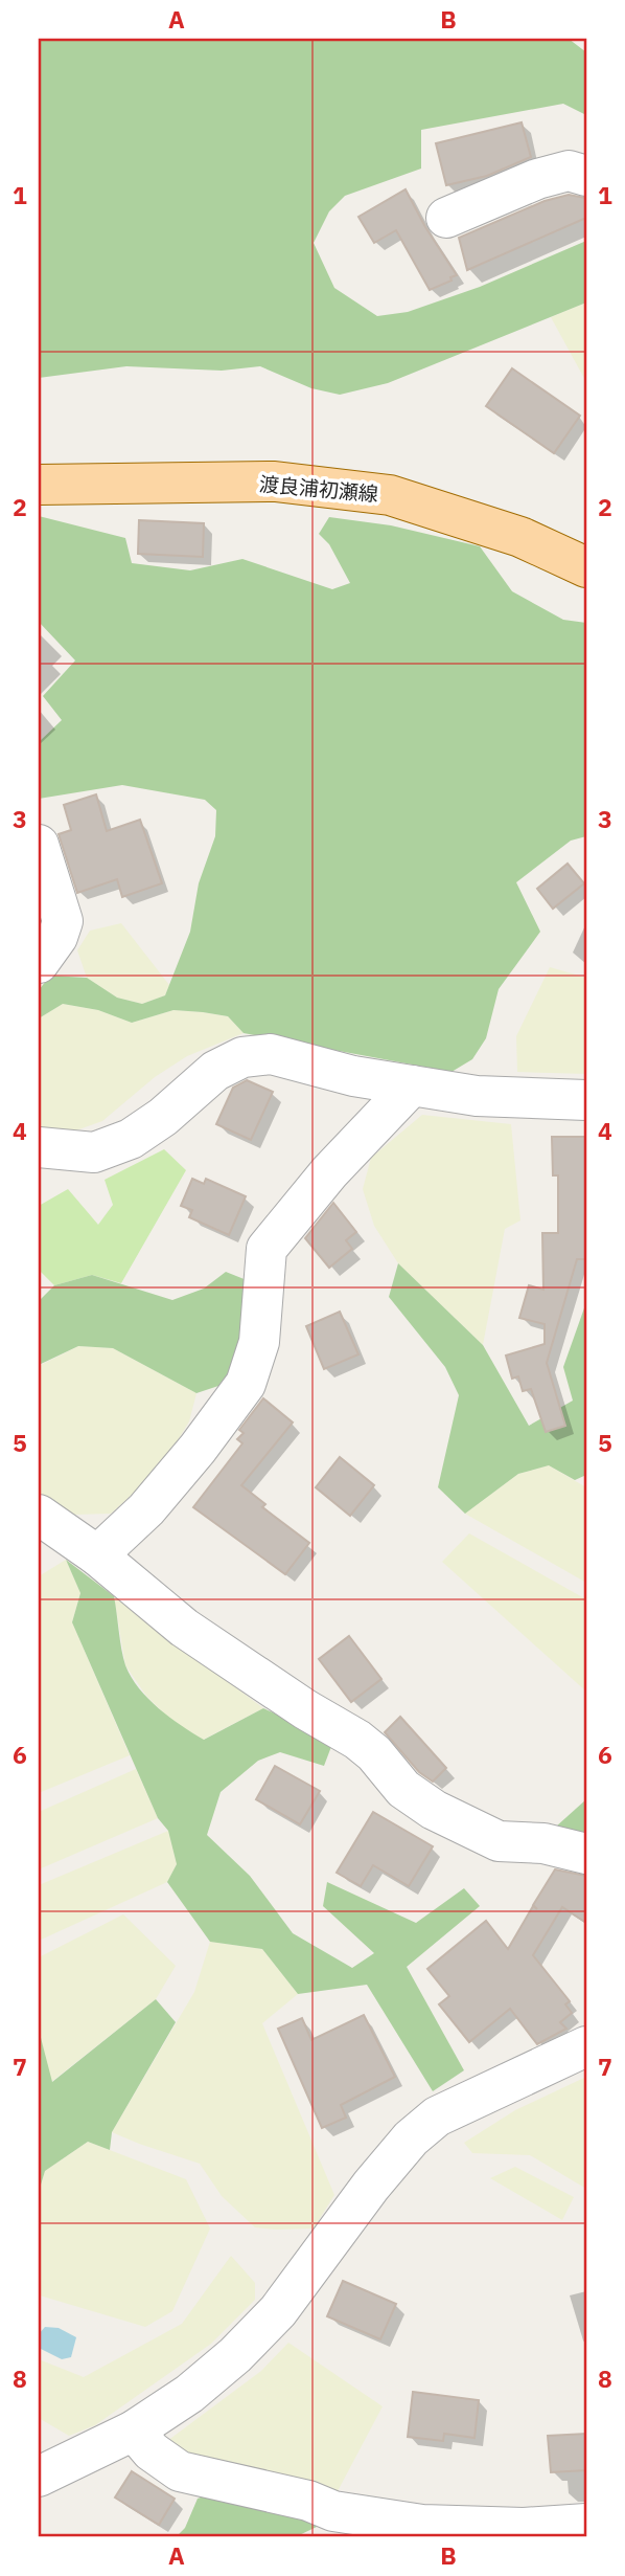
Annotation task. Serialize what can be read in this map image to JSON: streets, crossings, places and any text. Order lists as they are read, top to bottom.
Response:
{
  "streets": {
    "main road": ["渡良浦初瀬線"]
  },
  "grid": {
    "columns": ["A", "B"],
    "rows": [
      "1",
      "2",
      "3",
      "4",
      "5",
      "6",
      "7",
      "8"
    ]
  }
}
